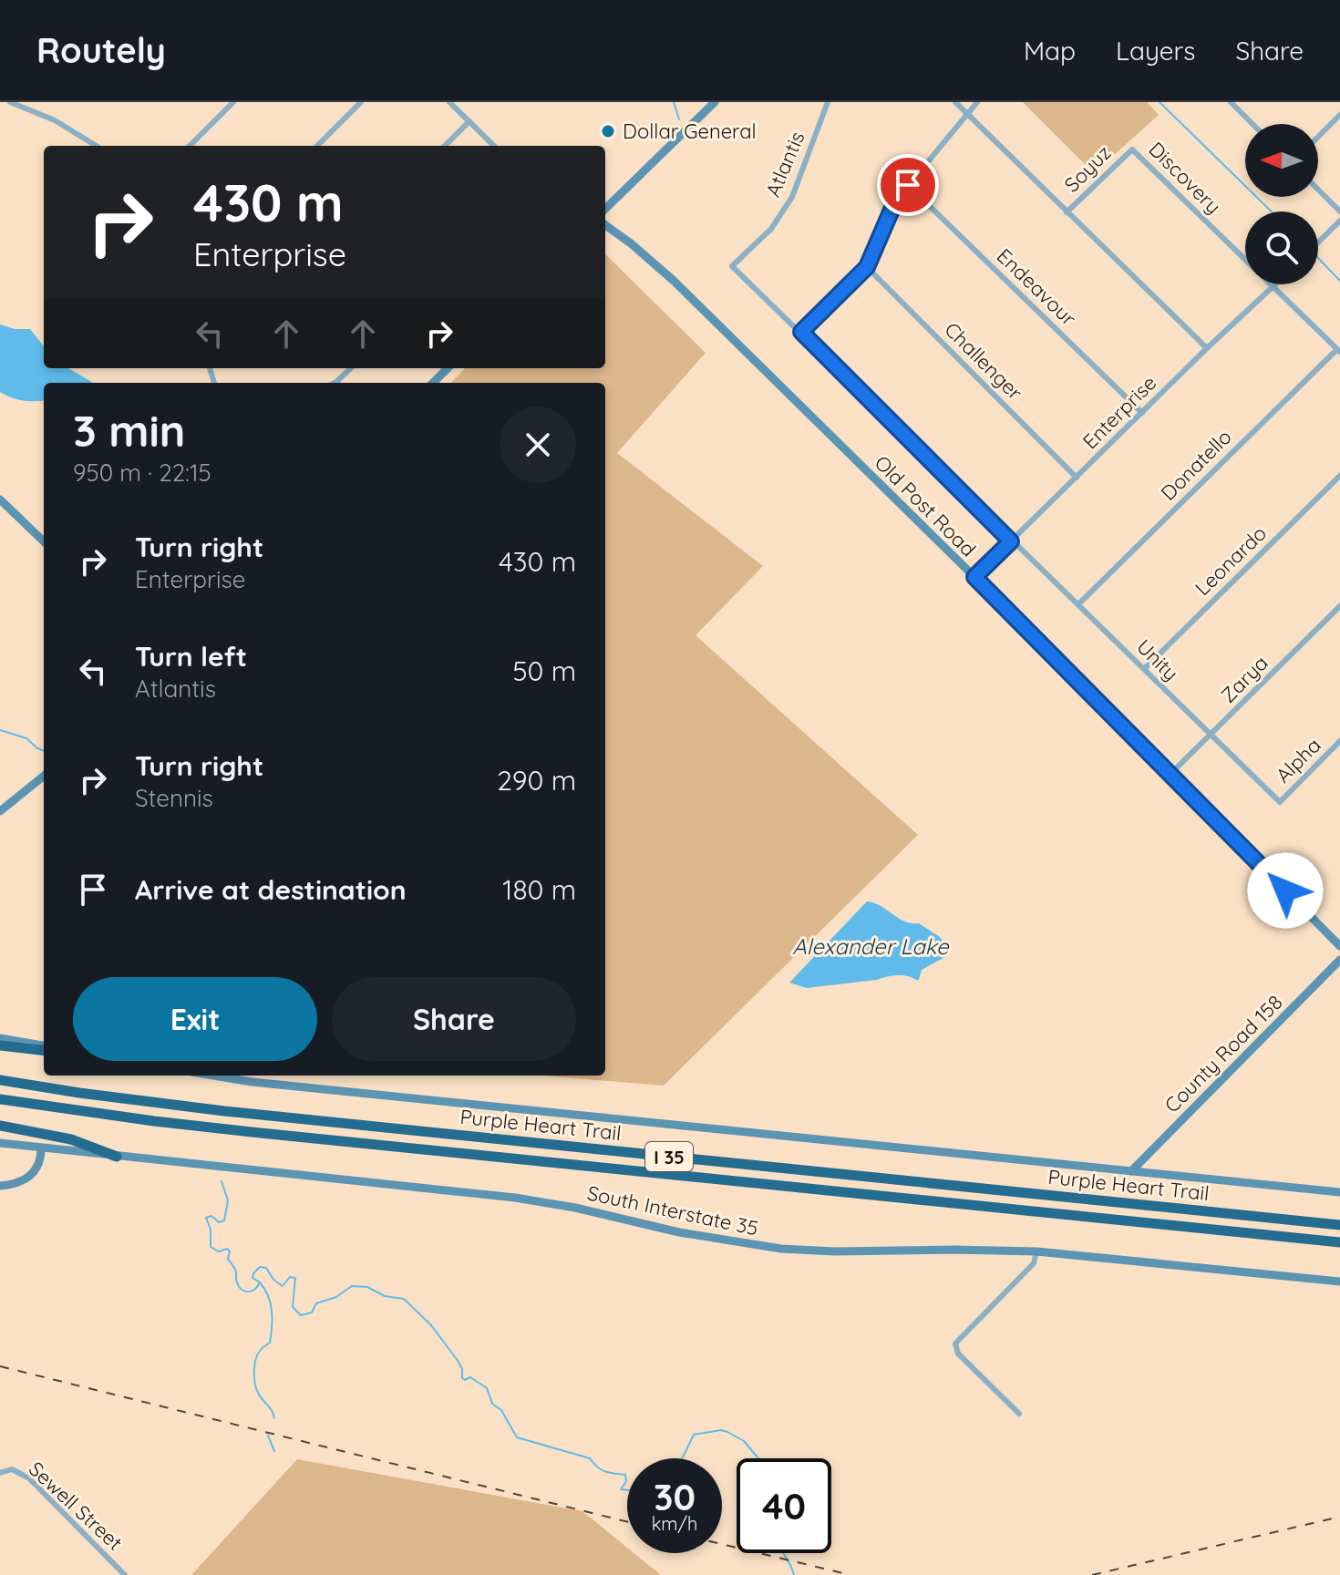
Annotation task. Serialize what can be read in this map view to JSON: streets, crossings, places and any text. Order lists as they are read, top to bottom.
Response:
{
  "streets": {
    "highway": ["Purple Heart Trail", "I 35"],
    "main road": ["Old Post Road", "County Road 158", "South Interstate 35"],
    "street": [
      "Atlantis",
      "Soyuz",
      "Discovery",
      "Endeavour",
      "Challenger",
      "Enterprise",
      "Donatello",
      "Leonardo",
      "Unity",
      "Zarya",
      "Alpha",
      "Sewell Street"
    ]
  },
  "crossings": [
    ["Atlantis", "Enterprise"],
    ["Atlantis", "Unity"],
    ["Soyuz", "Discovery"],
    ["Discovery", "Enterprise"],
    ["Discovery", "Donatello"],
    ["Endeavour", "Enterprise"],
    ["Challenger", "Enterprise"],
    ["Enterprise", "Old Post Road"],
    ["Enterprise", "Unity"],
    ["Donatello", "Unity"],
    ["Old Post Road", "Zarya"],
    ["Leonardo", "Unity"],
    ["Unity", "Zarya"],
    ["Unity", "Alpha"]
  ],
  "water": ["Alexander Lake"],
  "places": ["Dollar General"],
  "north": "left",
  "page": {
    "header": "Routely",
    "nav": ["Map", "Layers", "Share"],
    "turn": ["430 m", "Enterprise"],
    "heading": ["3 min", "950 m · 22:15"],
    "list": [
      {
        "name": "Turn right",
        "note": "Enterprise",
        "value": "430 m"
      },
      {
        "name": "Turn left",
        "note": "Atlantis",
        "value": "50 m"
      },
      {
        "name": "Turn right",
        "note": "Stennis",
        "value": "290 m"
      },
      {
        "name": "Arrive at destination",
        "value": "180 m"
      }
    ],
    "buttons": ["Exit", "Share"],
    "speed": "30 km/h",
    "limit": "40"
  }
}
